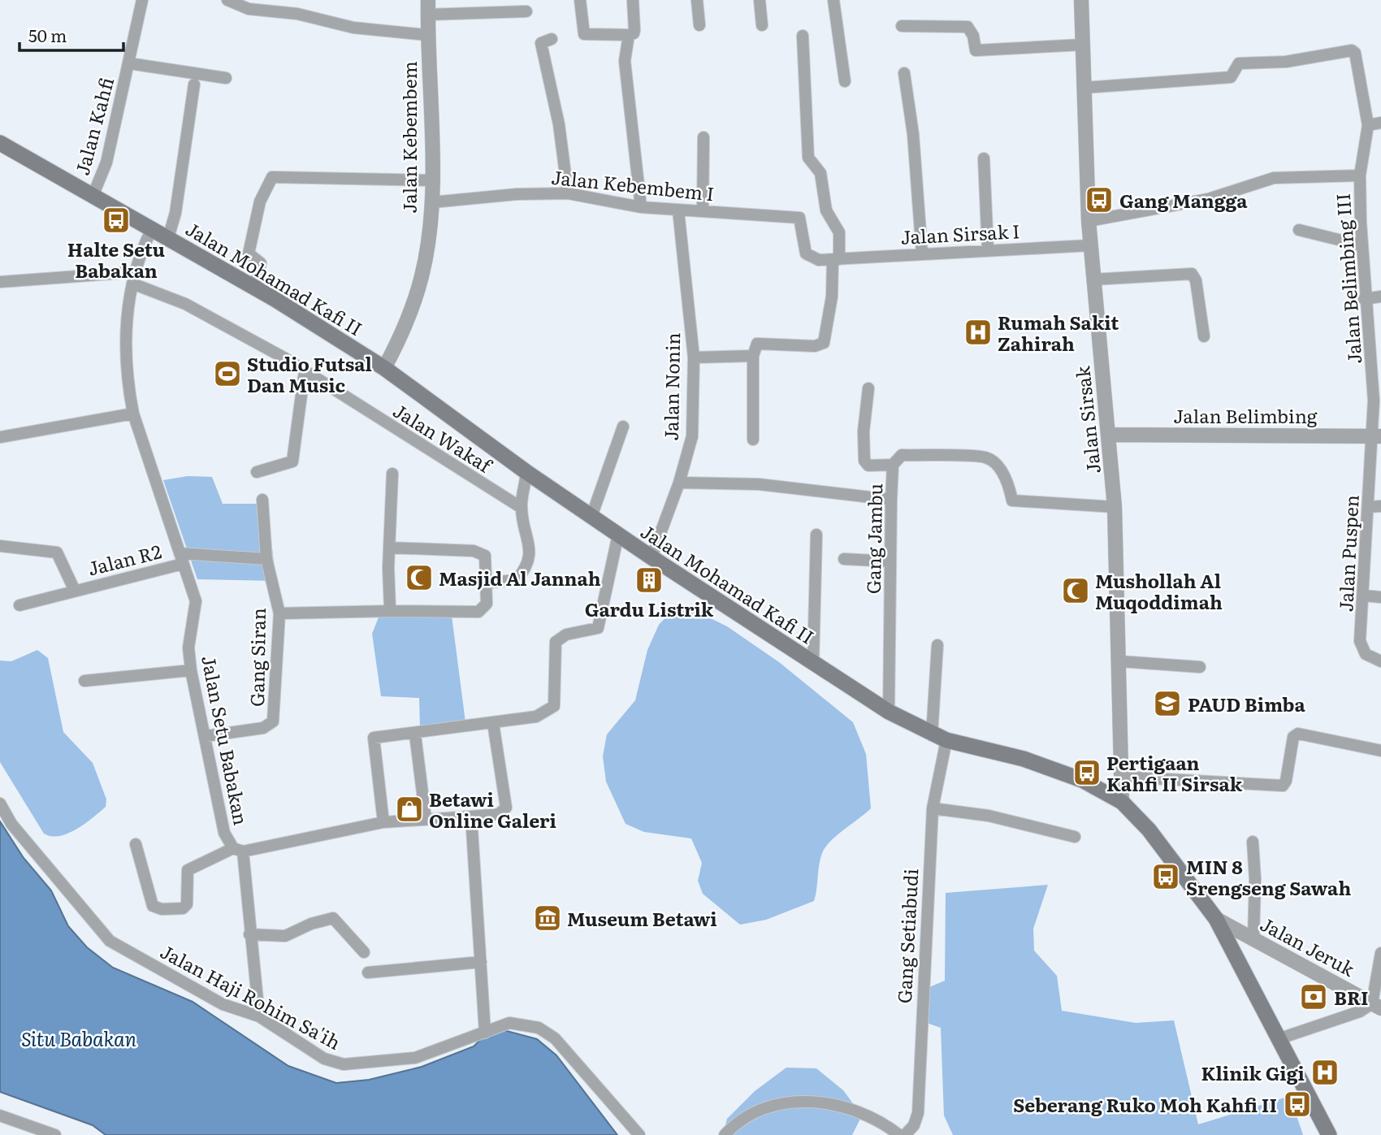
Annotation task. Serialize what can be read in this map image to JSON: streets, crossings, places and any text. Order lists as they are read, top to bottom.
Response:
{
  "streets": {
    "main road": ["Jalan Mohamad Kafi II"],
    "street": [
      "Jalan Kahfi",
      "Jalan Kebembem",
      "Jalan Kebembem I",
      "Jalan Sirsak I",
      "Jalan Belimbing III",
      "Jalan Nonin",
      "Jalan Belimbing",
      "Jalan Sirsak",
      "Jalan Wakaf",
      "Gang Jambu",
      "Jalan Puspen",
      "Jalan R2",
      "Gang Siran",
      "Jalan Setu Babakan",
      "Gang Setiabudi",
      "Jalan Jeruk",
      "Jalan Haji Rohim Sa'ih"
    ]
  },
  "crossings": [
    ["Jalan Kahfi", "Jalan Mohamad Kafi II"],
    ["Jalan Kebembem", "Jalan Kebembem I"],
    ["Jalan Kebembem", "Jalan Mohamad Kafi II"],
    ["Jalan Kebembem I", "Jalan Sirsak I"],
    ["Jalan Kebembem I", "Jalan Nonin"],
    ["Jalan Sirsak I", "Jalan Sirsak"],
    ["Jalan Mohamad Kafi II", "Jalan Nonin"],
    ["Jalan Mohamad Kafi II", "Jalan Sirsak"],
    ["Jalan Mohamad Kafi II", "Gang Jambu"],
    ["Jalan Mohamad Kafi II", "Jalan Setu Babakan"],
    ["Jalan Mohamad Kafi II", "Gang Setiabudi"],
    ["Jalan Mohamad Kafi II", "Jalan Jeruk"],
    ["Jalan Belimbing III", "Jalan Belimbing"],
    ["Jalan Belimbing III", "Jalan Sirsak"],
    ["Jalan Belimbing III", "Jalan Puspen"],
    ["Jalan Belimbing", "Jalan Sirsak"],
    ["Jalan Belimbing", "Jalan Puspen"],
    ["Jalan Sirsak", "Gang Jambu"],
    ["Jalan Wakaf", "Jalan Setu Babakan"],
    ["Jalan R2", "Jalan Setu Babakan"],
    ["Gang Siran", "Jalan Setu Babakan"]
  ],
  "water": ["Situ Babakan"],
  "places": {
    "bus stop": [
      "Gang Mangga",
      "Halte Setu Babakan",
      "Pertigaan Kahfi II Sirsak",
      "MIN 8 Srengseng Sawah",
      "Seberang Ruko Moh Kahfi II"
    ],
    "hospital": ["Rumah Sakit Zahirah", "Klinik Gigi"],
    "sports": ["Studio Futsal Dan Music"],
    "mosque": ["Masjid Al Jannah", "Mushollah Al Muqoddimah"],
    "building": ["Gardu Listrik"],
    "school or university": ["PAUD Bimba"],
    "shop": ["Betawi Online Galeri"],
    "museum": ["Museum Betawi"],
    "bank": ["BRI"]
  },
  "scale_bar": "50 m"
}
